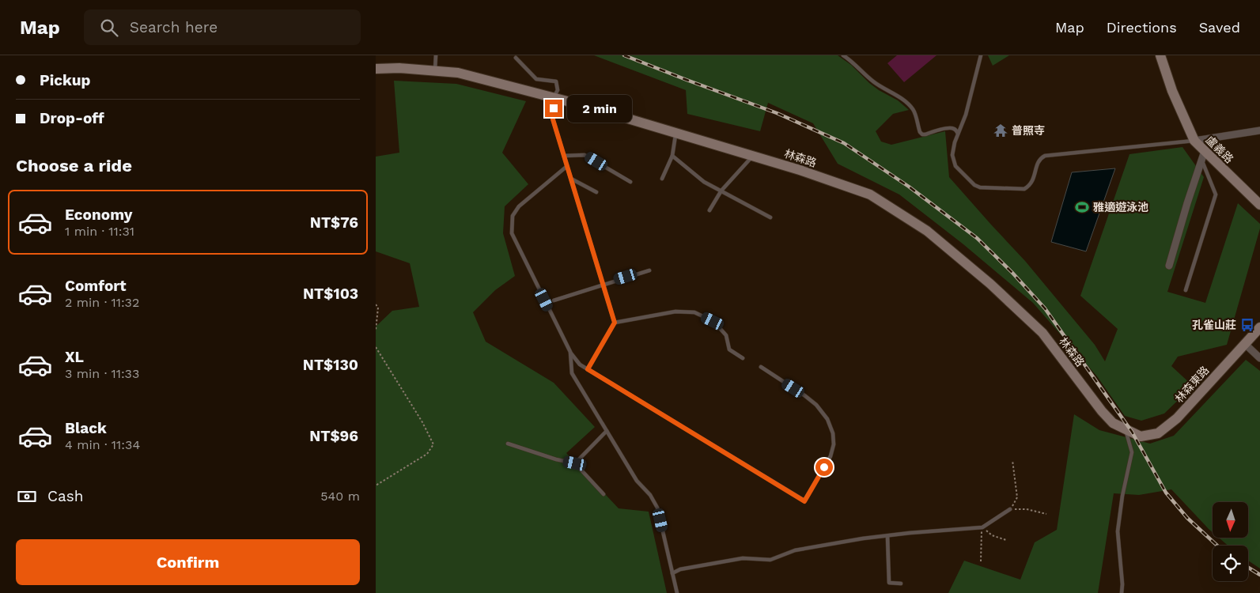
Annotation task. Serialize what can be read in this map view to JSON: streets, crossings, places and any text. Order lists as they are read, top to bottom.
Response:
{
  "streets": {
    "main road": ["盧義路", "林森路", "林森東路"]
  },
  "crossings": [
    ["林森路", "林森東路"]
  ],
  "places": {
    "temple": ["普照寺"],
    "sports": ["雅適遊泳池"],
    "bus stop": ["孔雀山莊"]
  },
  "north": "bottom",
  "page": {
    "header": "Map",
    "search": "Search here",
    "nav": ["Map", "Directions", "Saved"],
    "banner": ["Pickup", "Drop-off"],
    "bubble": "2 min",
    "heading": "Choose a ride",
    "list": [
      {
        "name": "Economy",
        "note": "1 min · 11:31",
        "value": "NT$76"
      },
      {
        "name": "Comfort",
        "note": "2 min · 11:32",
        "value": "NT$103"
      },
      {
        "name": "XL",
        "note": "3 min · 11:33",
        "value": "NT$130"
      },
      {
        "name": "Black",
        "note": "4 min · 11:34",
        "value": "NT$96"
      }
    ],
    "pay": ["Cash", "540 m"],
    "buttons": "Confirm"
  }
}
